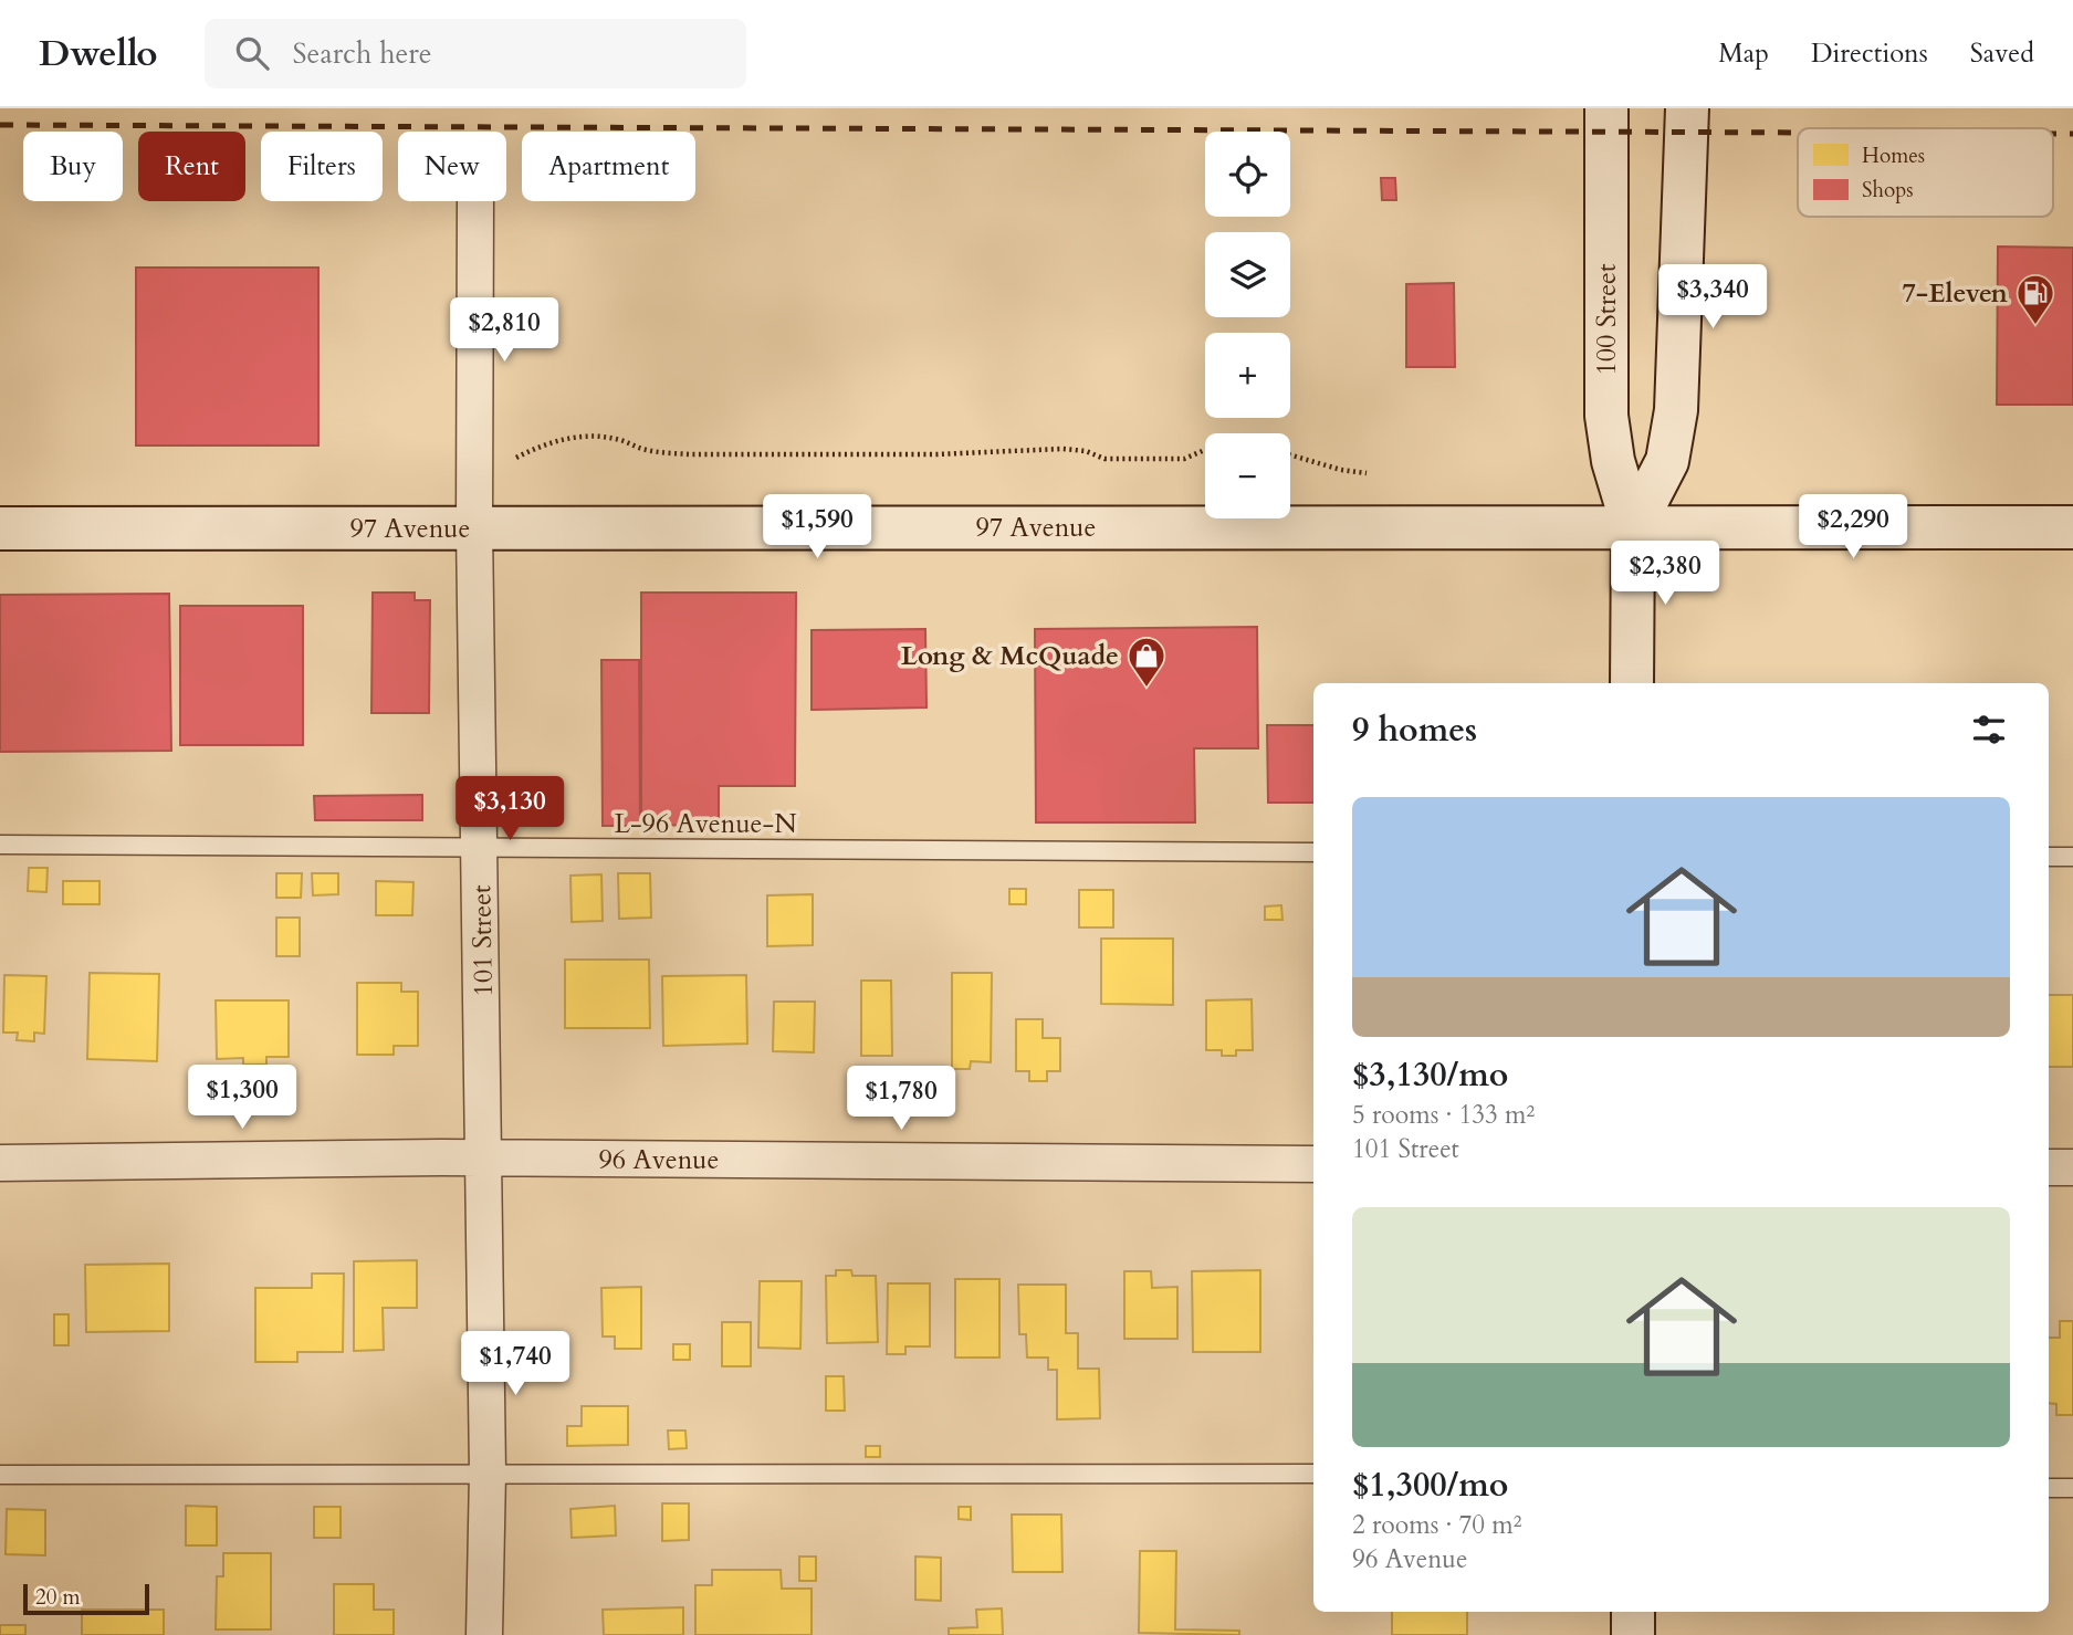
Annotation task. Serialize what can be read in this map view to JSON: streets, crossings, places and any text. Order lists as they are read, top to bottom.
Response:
{
  "streets": {
    "street": [
      "100 Street",
      "97 Avenue",
      "101 Street",
      "96 Avenue"
    ],
    "lane": ["L-96 Avenue-N"]
  },
  "crossings": [
    ["100 Street", "97 Avenue"],
    ["97 Avenue", "101 Street"],
    ["L-96 Avenue-N", "101 Street"],
    ["101 Street", "96 Avenue"]
  ],
  "places": {
    "fuel station": ["7-Eleven"],
    "shop": ["Long & McQuade"]
  },
  "legend": ["Homes", "Shops"],
  "scale_bar": "20 m",
  "page": {
    "header": "Dwello",
    "search": "Search here",
    "nav": ["Map", "Directions", "Saved"],
    "map_buttons": ["+", "−"],
    "chip": [
      "Buy",
      "Rent",
      "Filters",
      "New",
      "Apartment"
    ],
    "price": [
      "$3,340",
      "$2,810",
      "$1,590",
      "$2,290",
      "$2,380",
      "$3,130",
      "$1,300",
      "$1,780",
      "$1,740"
    ],
    "heading": "9 homes",
    "list": [
      {
        "name": "$3,130/mo",
        "note": "5 rooms · 133 m² · 101 Street"
      },
      {
        "name": "$1,300/mo",
        "note": "2 rooms · 70 m² · 96 Avenue"
      }
    ],
    "scale": "20 m"
  }
}
